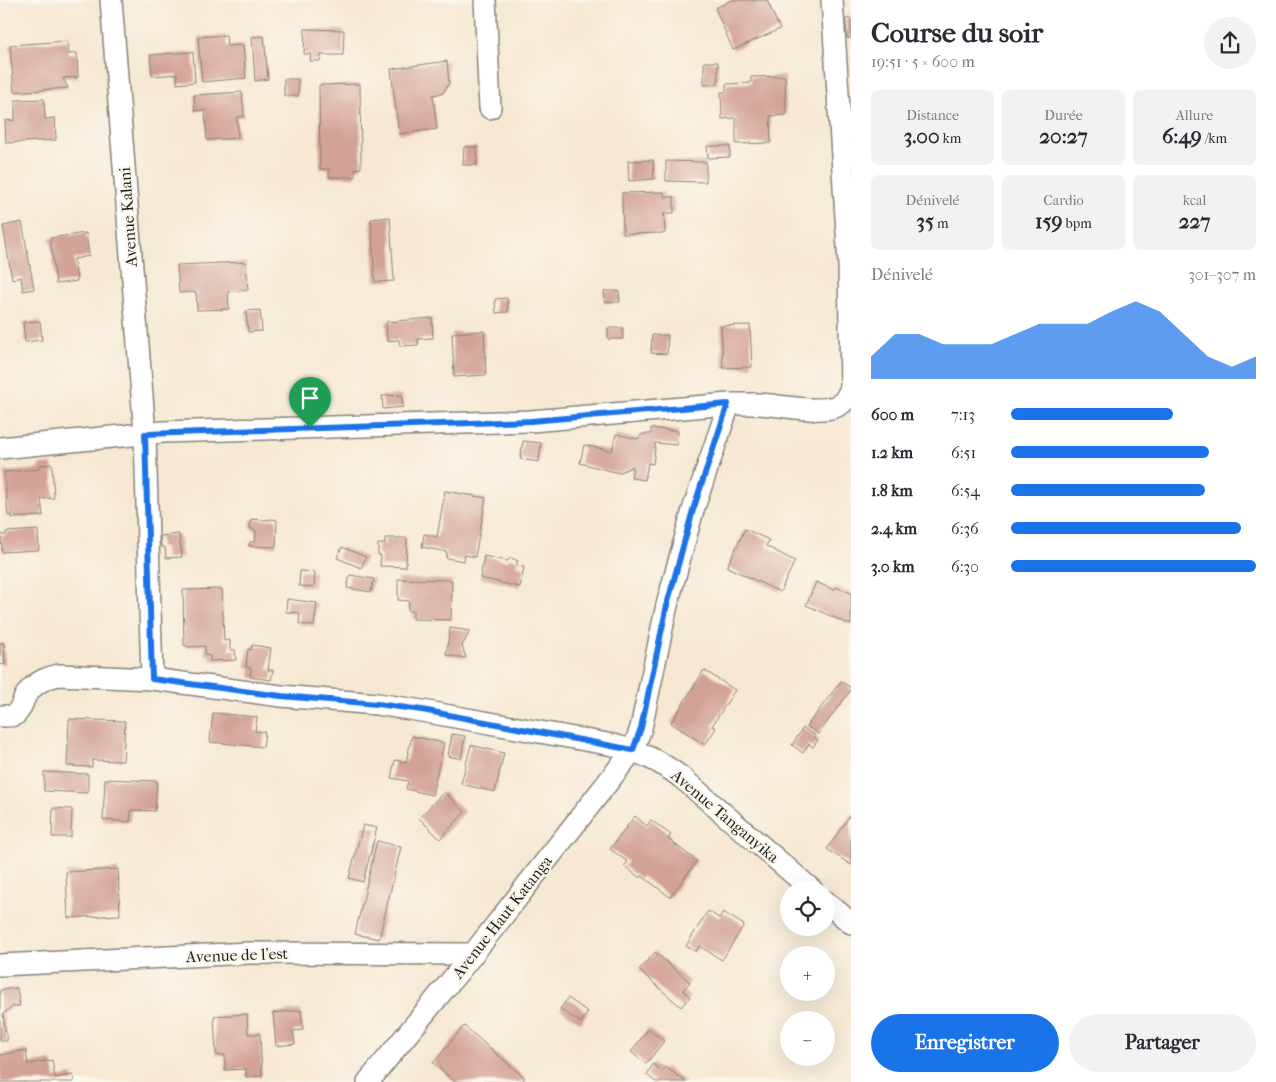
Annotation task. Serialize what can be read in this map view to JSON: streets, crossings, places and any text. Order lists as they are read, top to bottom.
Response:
{
  "streets": {
    "street": [
      "Avenue Kalani",
      "Avenue Tanganyika",
      "Avenue Haut Katanga",
      "Avenue de l'est"
    ]
  },
  "crossings": [
    ["Avenue Kalani", "Avenue Tanganyika"],
    ["Avenue Tanganyika", "Avenue Haut Katanga"],
    ["Avenue Haut Katanga", "Avenue de l'est"]
  ],
  "page": {
    "heading": ["Course du soir", "19:51 · 5 × 600 m"],
    "stats": [
      ["Distance", "3.00 km"],
      ["Durée", "20:27"],
      ["Allure", "6:49 /km"],
      ["Dénivelé", "35 m"],
      ["Cardio", "159 bpm"],
      ["kcal", "227"]
    ],
    "chart": ["Dénivelé", "301–307 m"],
    "list": [
      {
        "name": "600 m",
        "note": "7:13"
      },
      {
        "name": "1.2 km",
        "note": "6:51"
      },
      {
        "name": "1.8 km",
        "note": "6:54"
      },
      {
        "name": "2.4 km",
        "note": "6:36"
      },
      {
        "name": "3.0 km",
        "note": "6:30"
      }
    ],
    "map_buttons": ["+", "−"],
    "buttons": ["Enregistrer", "Partager"]
  }
}
